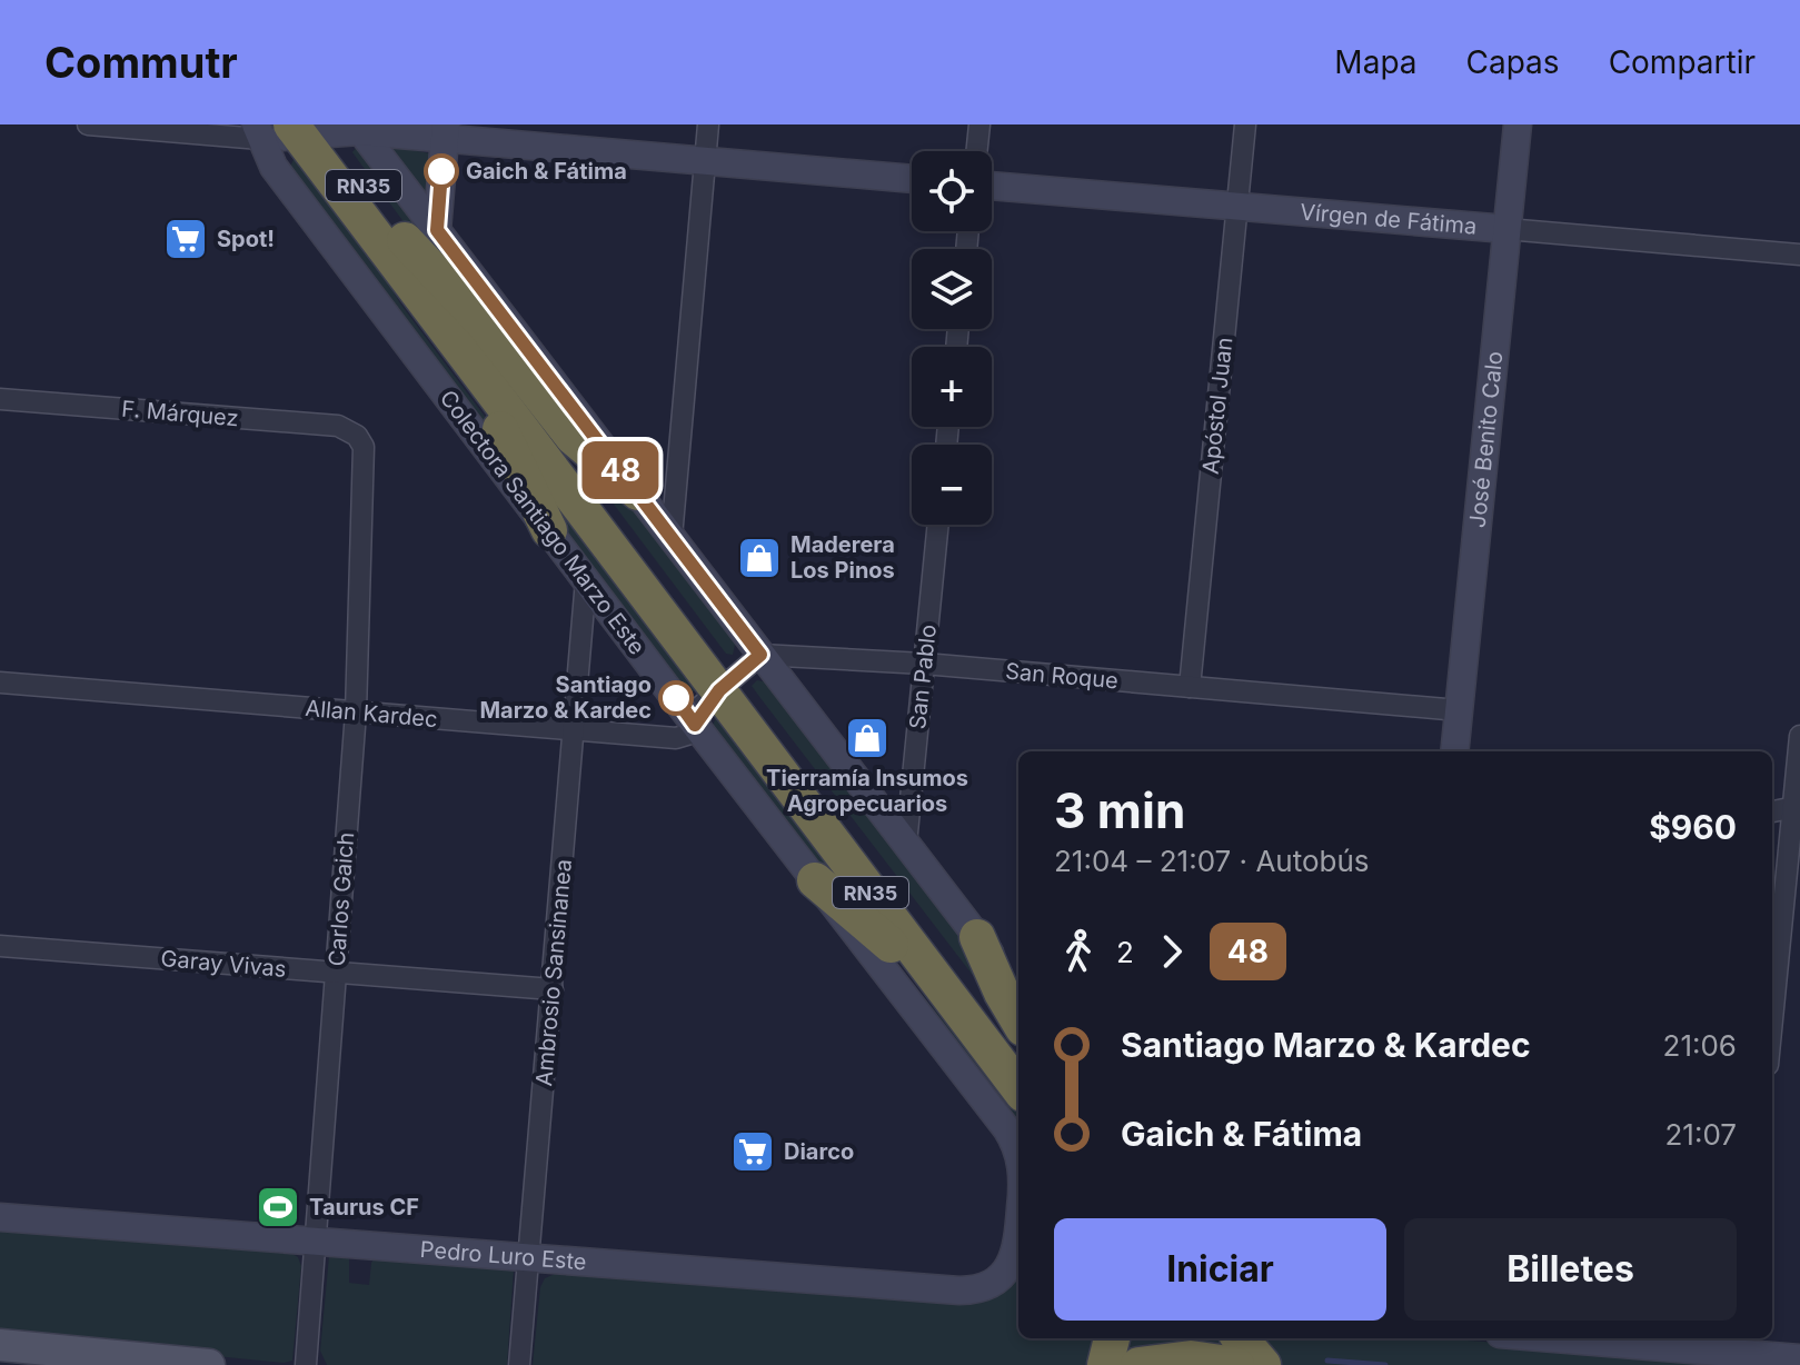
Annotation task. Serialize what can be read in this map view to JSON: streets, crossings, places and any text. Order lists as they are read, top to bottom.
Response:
{
  "streets": {
    "highway": ["RN35"],
    "street": [
      "Vírgen de Fátima",
      "Apóstol Juan",
      "F. Márquez",
      "José Benito Calo",
      "Colectora Santiago Marzo Este",
      "San Roque",
      "San Pablo",
      "Allan Kardec",
      "Carlos Gaich",
      "Garay Vivas",
      "Ambrosio Sansinanea",
      "Pedro Luro Este"
    ]
  },
  "crossings": [
    ["RN35", "Colectora Santiago Marzo Este"],
    ["RN35", "San Roque"],
    ["Vírgen de Fátima", "Apóstol Juan"],
    ["Vírgen de Fátima", "José Benito Calo"],
    ["Apóstol Juan", "San Roque"],
    ["F. Márquez", "Carlos Gaich"],
    ["José Benito Calo", "San Roque"],
    ["Colectora Santiago Marzo Este", "Allan Kardec"],
    ["Colectora Santiago Marzo Este", "Ambrosio Sansinanea"],
    ["Colectora Santiago Marzo Este", "Pedro Luro Este"],
    ["San Roque", "San Pablo"],
    ["Allan Kardec", "Carlos Gaich"],
    ["Allan Kardec", "Ambrosio Sansinanea"],
    ["Carlos Gaich", "Garay Vivas"],
    ["Carlos Gaich", "Pedro Luro Este"],
    ["Garay Vivas", "Ambrosio Sansinanea"],
    ["Ambrosio Sansinanea", "Pedro Luro Este"]
  ],
  "places": {
    "other": ["Gaich & Fátima", "Santiago Marzo & Kardec"],
    "supermarket": ["Spot!", "Diarco"],
    "shop": ["Maderera Los Pinos", "Tierramía Insumos Agropecuarios"],
    "sports": ["Taurus CF"]
  },
  "lines": ["bus line 48"],
  "page": {
    "header": "Commutr",
    "nav": ["Mapa", "Capas", "Compartir"],
    "on_map": "48",
    "map_buttons": ["+", "−"],
    "heading": ["3 min", "21:04 – 21:07 · Autobús", "$960"],
    "legs": ["2", "48"],
    "list": [
      {
        "name": "Santiago Marzo & Kardec",
        "value": "21:06"
      },
      {
        "name": "Gaich & Fátima",
        "value": "21:07"
      }
    ],
    "buttons": ["Iniciar", "Billetes"]
  }
}
